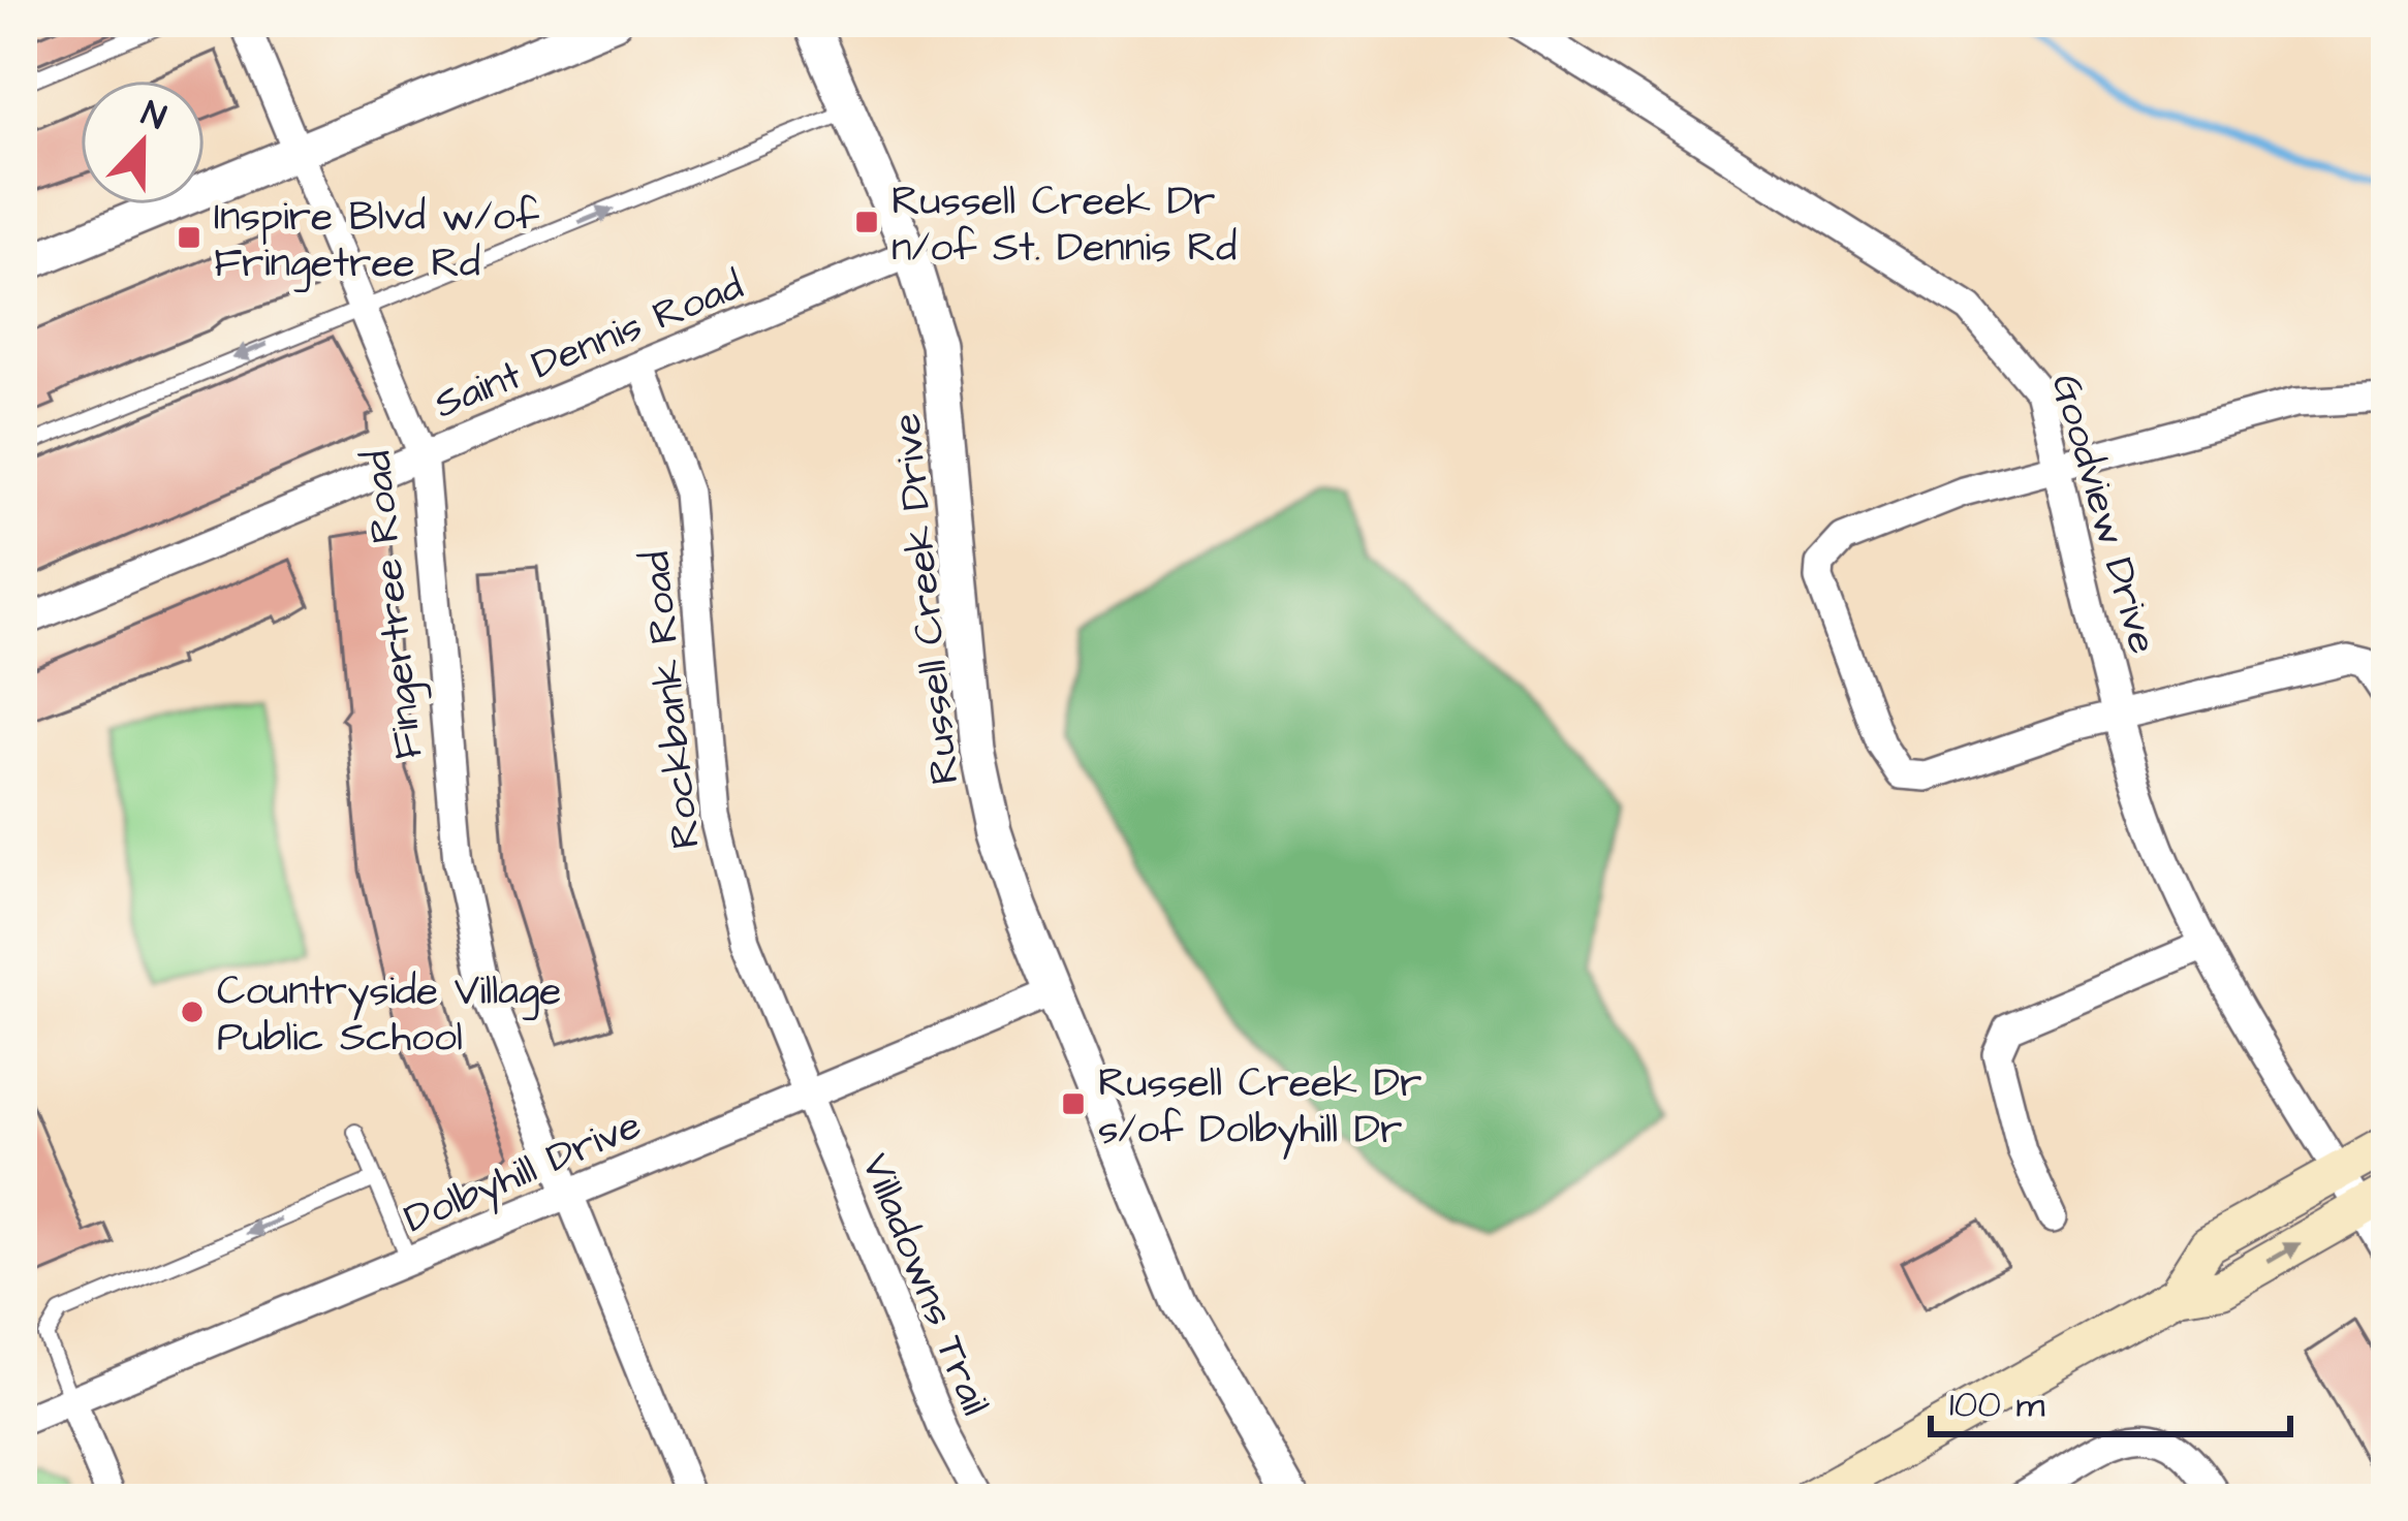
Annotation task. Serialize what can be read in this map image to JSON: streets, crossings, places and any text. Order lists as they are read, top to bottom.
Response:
{
  "streets": {
    "street": [
      "Saint Dennis Road",
      "Goodview Drive",
      "Russell Creek Drive",
      "Fingertree Road",
      "Rockbank Road",
      "Dolbyhill Drive",
      "Villadowns Trail"
    ]
  },
  "crossings": [
    ["Saint Dennis Road", "Russell Creek Drive"],
    ["Saint Dennis Road", "Fingertree Road"],
    ["Saint Dennis Road", "Rockbank Road"],
    ["Russell Creek Drive", "Dolbyhill Drive"],
    ["Fingertree Road", "Dolbyhill Drive"],
    ["Rockbank Road", "Dolbyhill Drive"],
    ["Rockbank Road", "Villadowns Trail"],
    ["Dolbyhill Drive", "Villadowns Trail"]
  ],
  "places": {
    "transit": ["Russell Creek Dr n/of St. Dennis Rd", "Inspire Blvd w/of Fringetree Rd", "Russell Creek Dr s/of Dolbyhill Dr"],
    "other": ["Countryside Village Public School"]
  },
  "scale_bar": "100 m",
  "north": "top"
}
